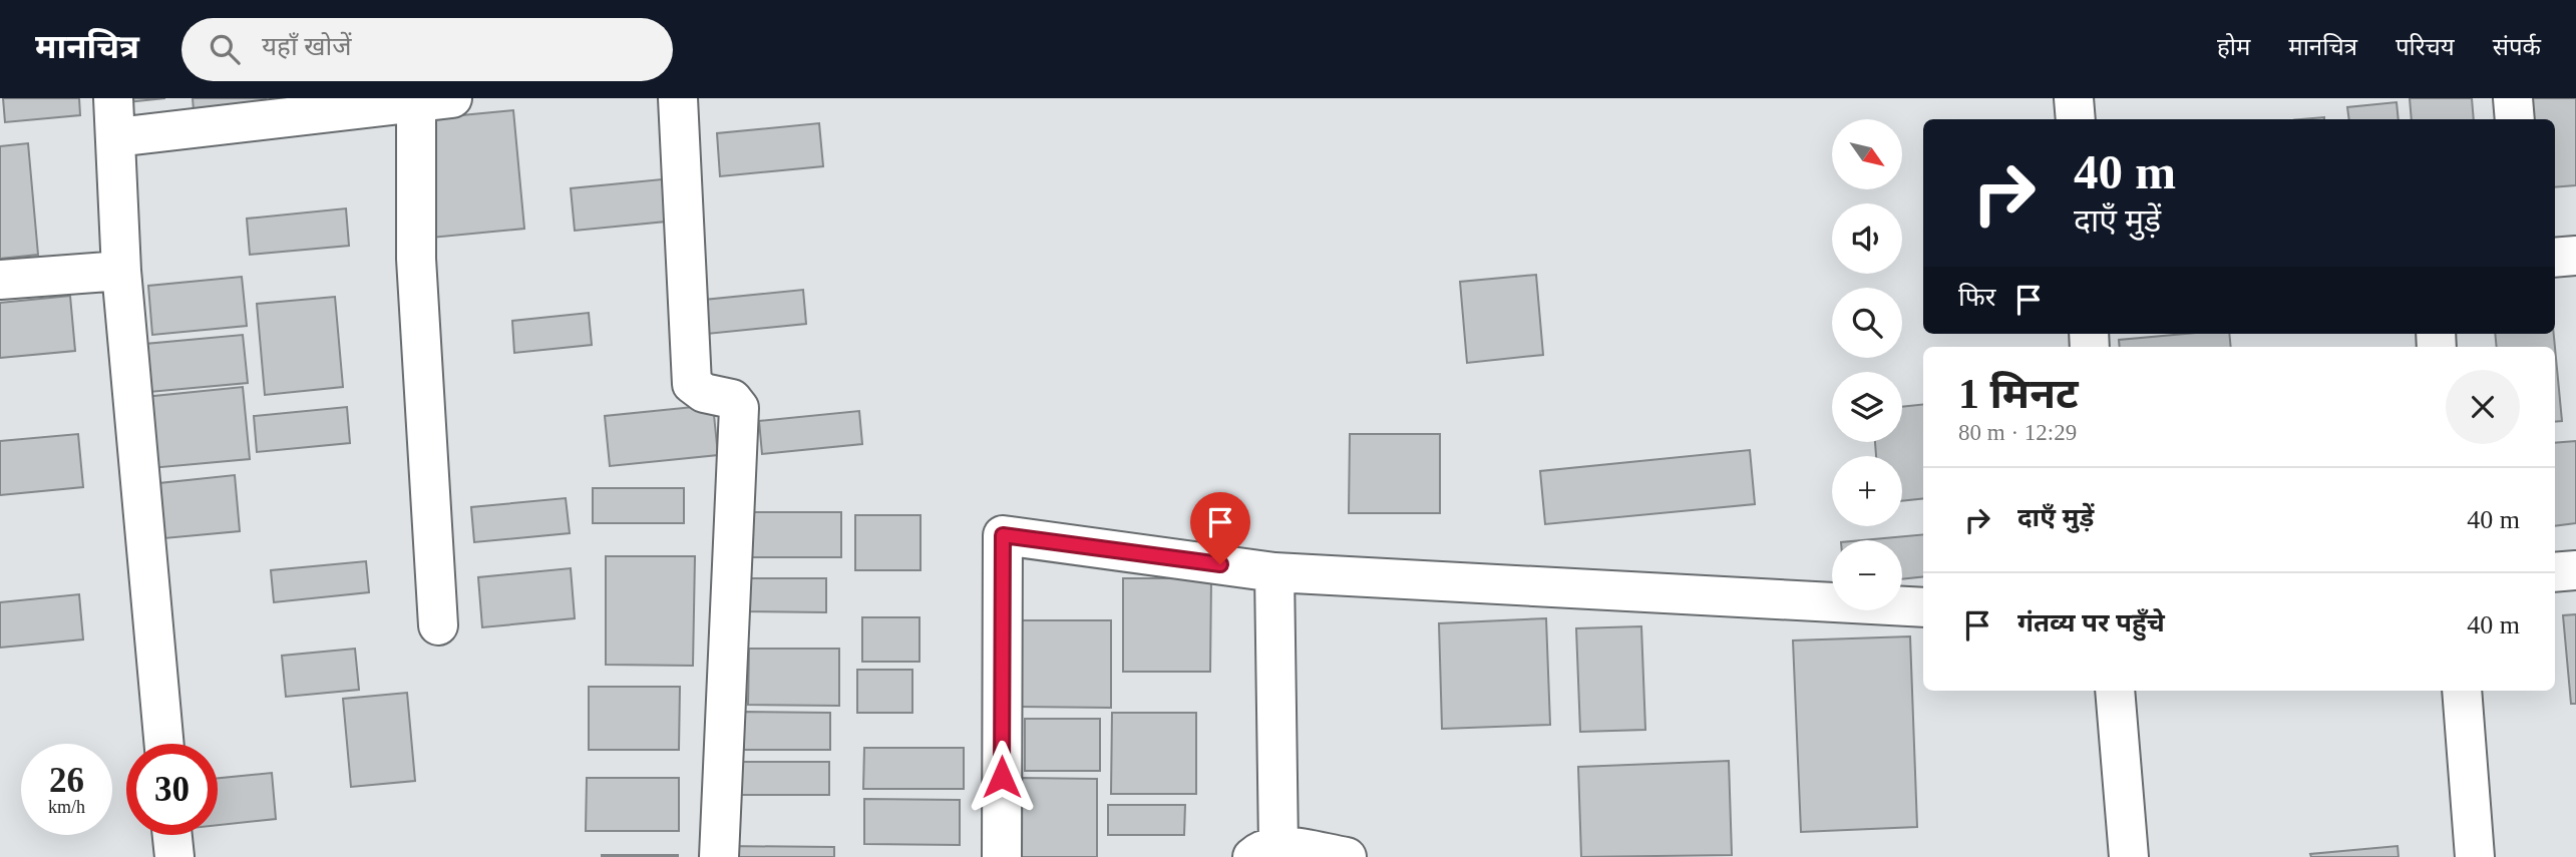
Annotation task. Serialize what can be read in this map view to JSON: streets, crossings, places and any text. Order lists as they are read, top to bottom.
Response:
{
  "north": "bottom right",
  "page": {
    "header": "मानचित्र",
    "search": "यहाँ खोजें",
    "nav": [
      "होम",
      "मानचित्र",
      "परिचय",
      "संपर्क"
    ],
    "map_buttons": ["+", "−"],
    "turn": ["40 m", "दाएँ मुड़ें"],
    "then": "फिर",
    "heading": ["1 मिनट", "80 m · 12:29"],
    "list": [
      {
        "name": "दाएँ मुड़ें",
        "value": "40 m"
      },
      {
        "name": "गंतव्य पर पहुँचे",
        "value": "40 m"
      }
    ],
    "speed": "26 km/h",
    "limit": "30"
  }
}
